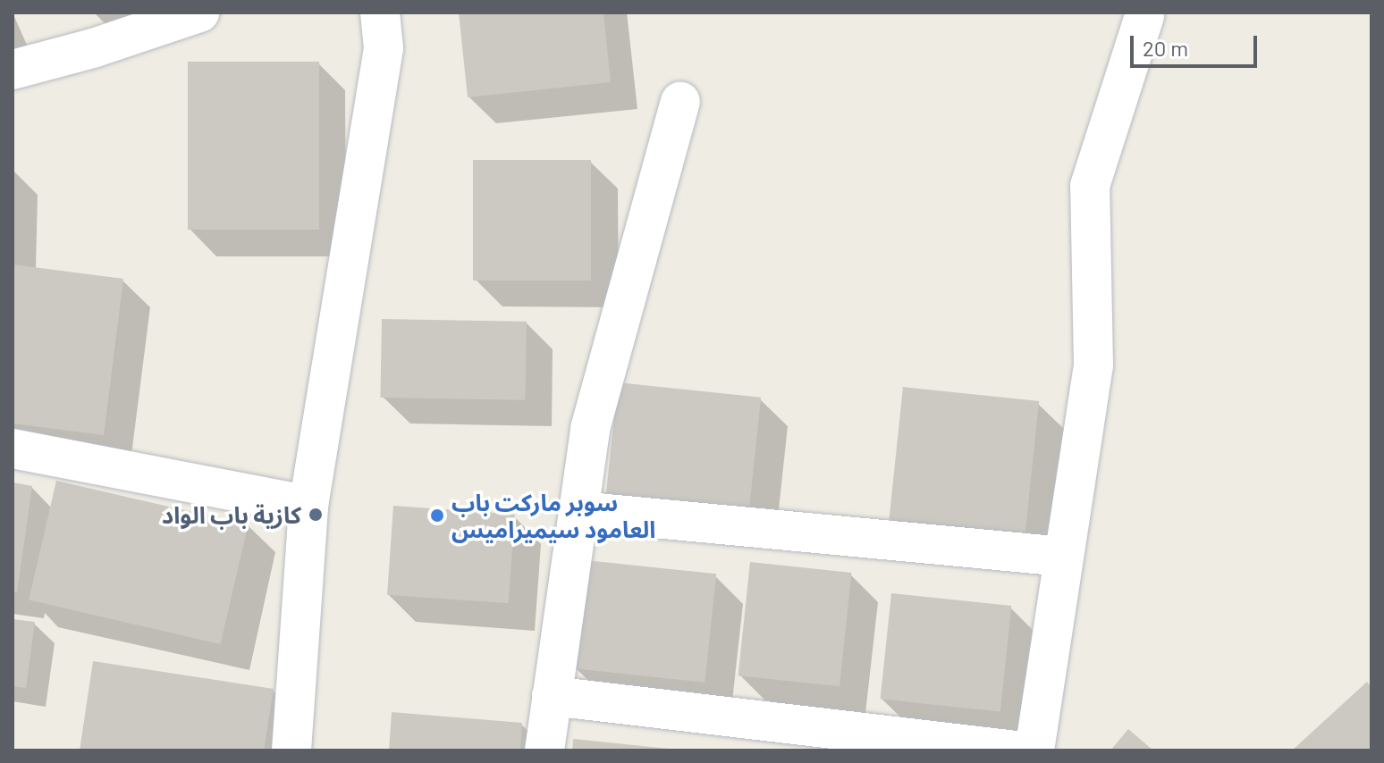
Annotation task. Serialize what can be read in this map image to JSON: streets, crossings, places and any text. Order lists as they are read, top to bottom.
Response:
{
  "places": ["كازية باب الواد", "سوبر ماركت باب العامود سيميراميس"],
  "scale_bar": "20 m"
}
